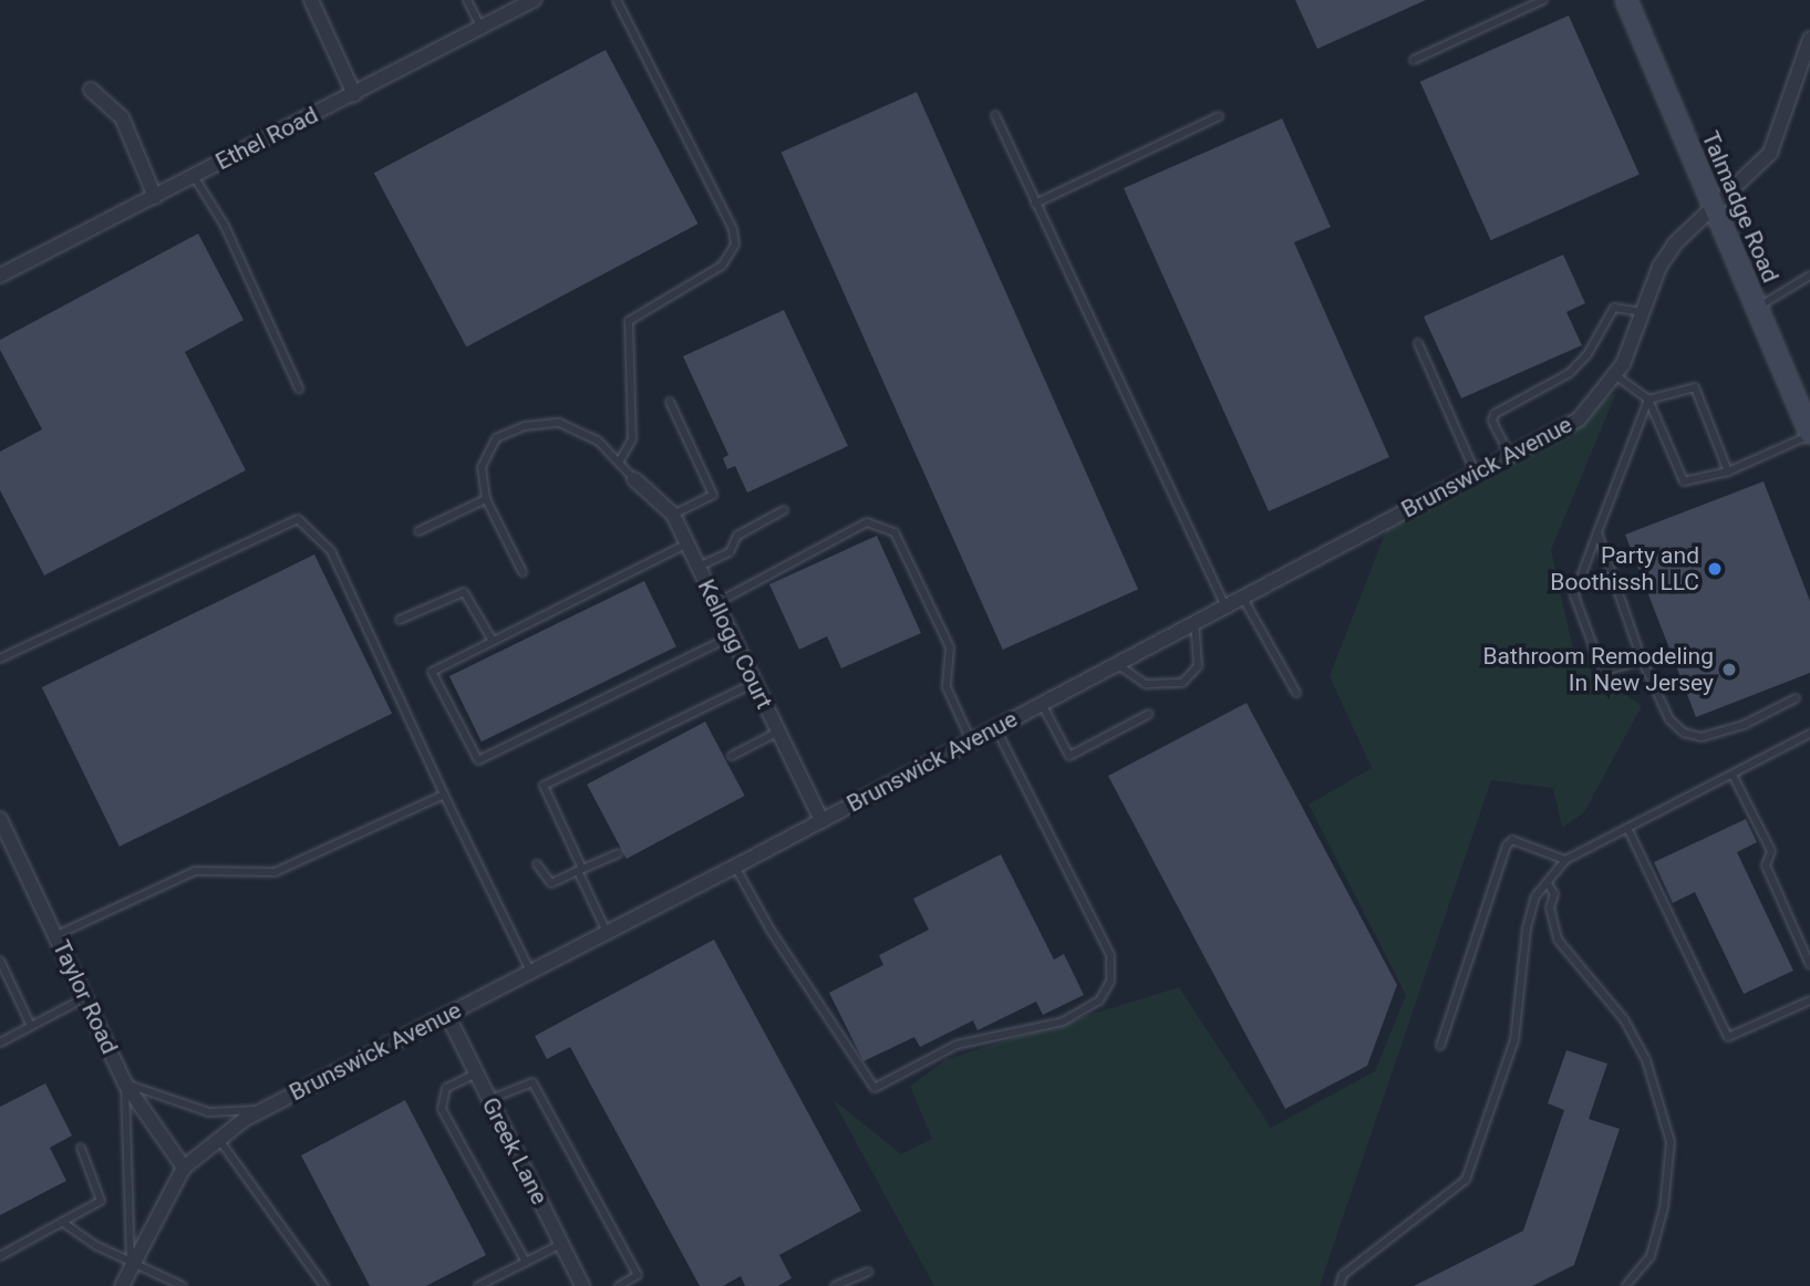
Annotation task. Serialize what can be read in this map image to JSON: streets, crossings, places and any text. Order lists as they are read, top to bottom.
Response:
{
  "streets": {
    "street": [
      "Ethel Road",
      "Talmadge Road",
      "Brunswick Avenue",
      "Kellogg Court",
      "Taylor Road",
      "Greek Lane"
    ]
  },
  "crossings": [
    ["Talmadge Road", "Brunswick Avenue"],
    ["Brunswick Avenue", "Kellogg Court"],
    ["Brunswick Avenue", "Taylor Road"],
    ["Brunswick Avenue", "Greek Lane"]
  ],
  "places": ["Party and Boothissh LLC", "Bathroom Remodeling In New Jersey"]
}
